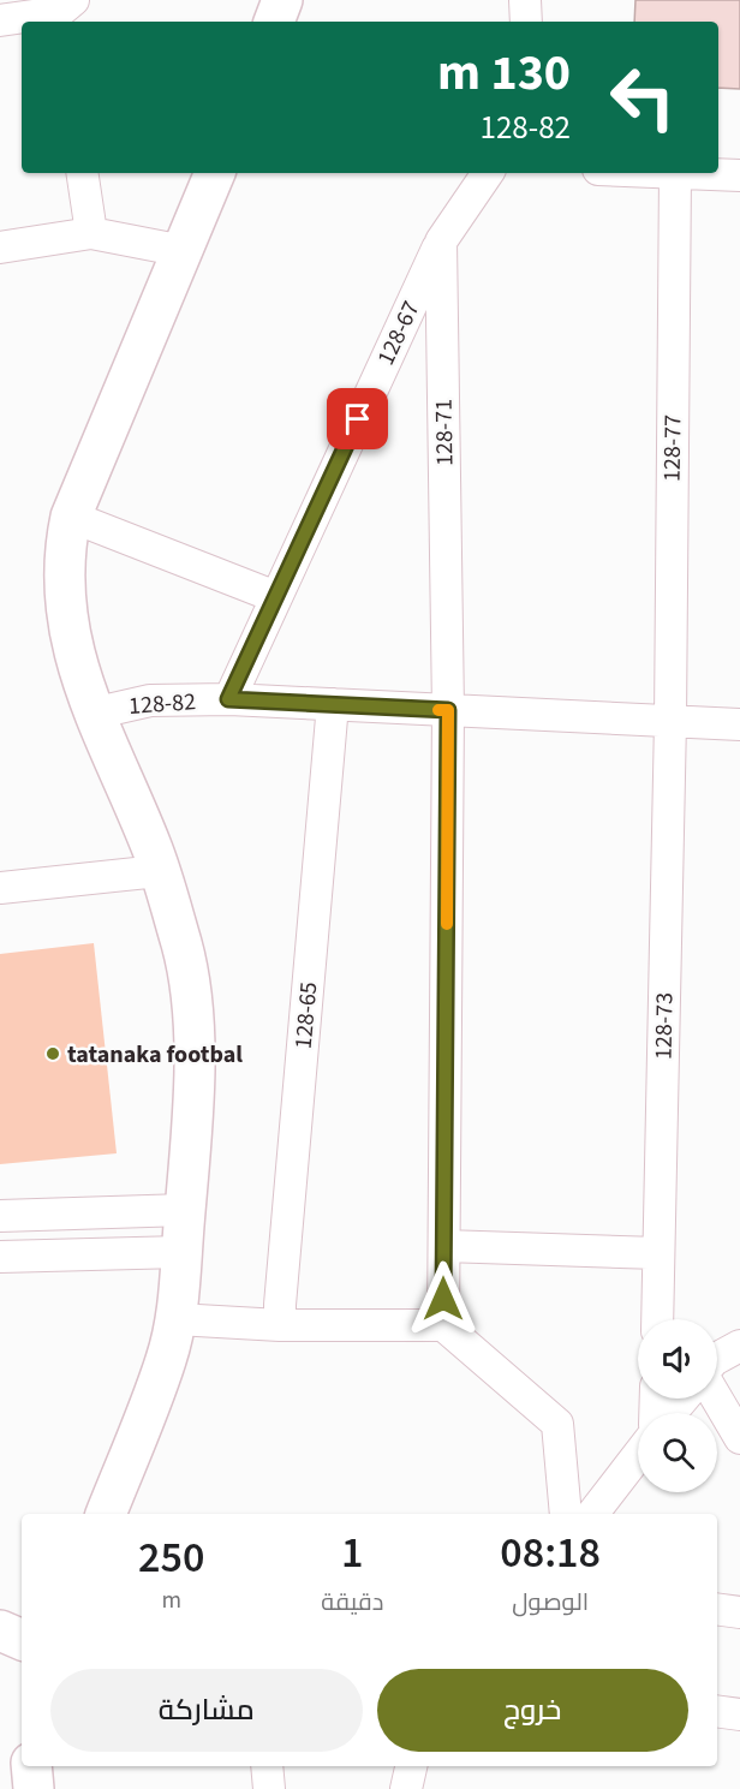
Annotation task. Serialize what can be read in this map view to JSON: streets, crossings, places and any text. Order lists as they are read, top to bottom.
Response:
{
  "streets": {
    "street": [
      "128-67",
      "128-71",
      "128-77",
      "128-82",
      "128-65",
      "128-73"
    ]
  },
  "crossings": [
    ["128-67", "128-71"],
    ["128-67", "128-82"],
    ["128-71", "128-82"],
    ["128-77", "128-82"],
    ["128-77", "128-73"],
    ["128-82", "128-65"],
    ["128-82", "128-73"]
  ],
  "places": ["tatanaka footbal"],
  "page": {
    "turn": ["130 m", "128-82"],
    "eta": [
      "08:18",
      "الوصول",
      "1",
      "دقيقة",
      "250",
      "m"
    ],
    "buttons": ["خروج", "مشاركة"]
  }
}
